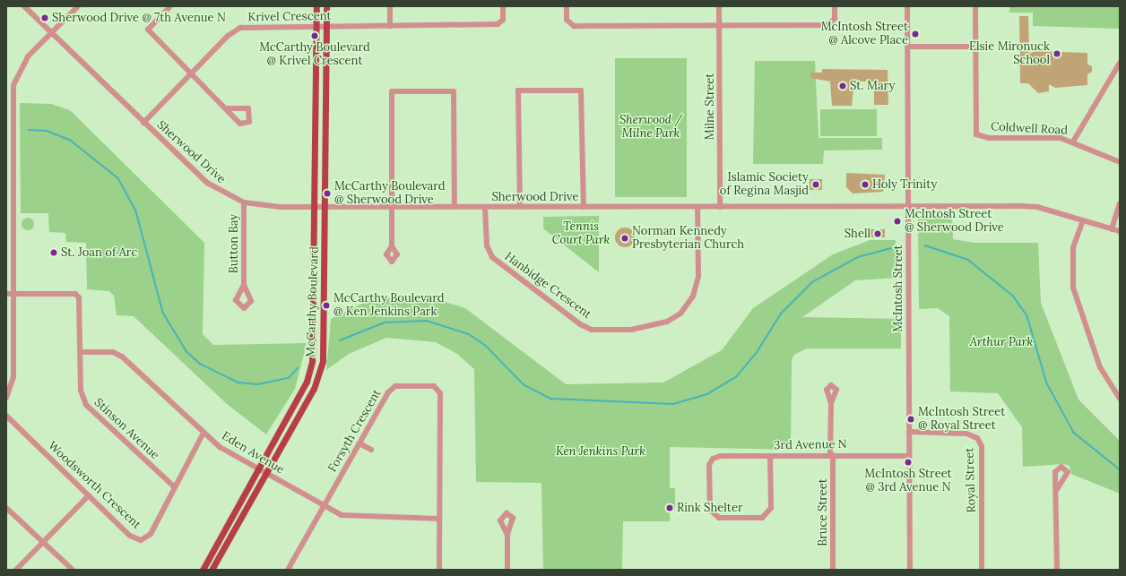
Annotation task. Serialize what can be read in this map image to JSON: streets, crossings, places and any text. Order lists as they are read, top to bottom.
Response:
{
  "streets": {
    "main road": ["McCarthy Boulevard"],
    "street": [
      "Krivel Crescent",
      "Milne Street",
      "Coldwell Road",
      "Sherwood Drive",
      "Button Bay",
      "Hanbidge Crescent",
      "McIntosh Street",
      "Stinson Avenue",
      "Forsyth Crescent",
      "3rd Avenue N",
      "Eden Avenue",
      "Royal Street",
      "Woodsworth Crescent",
      "Bruce Street"
    ]
  },
  "crossings": [
    ["Krivel Crescent", "Sherwood Drive"],
    ["Krivel Crescent", "McCarthy Boulevard"],
    ["Milne Street", "Sherwood Drive"],
    ["Sherwood Drive", "Button Bay"],
    ["Sherwood Drive", "Hanbidge Crescent"],
    ["Sherwood Drive", "McIntosh Street"],
    ["Sherwood Drive", "McCarthy Boulevard"],
    ["McIntosh Street", "3rd Avenue N"],
    ["McIntosh Street", "Royal Street"],
    ["McCarthy Boulevard", "Eden Avenue"],
    ["Stinson Avenue", "Eden Avenue"],
    ["Stinson Avenue", "Woodsworth Crescent"],
    ["Forsyth Crescent", "Eden Avenue"],
    ["3rd Avenue N", "Bruce Street"],
    ["Eden Avenue", "Woodsworth Crescent"]
  ],
  "parks": [
    "Sherwood / Milne Park",
    "Tennis Court Park",
    "Arthur Park",
    "Ken Jenkins Park"
  ],
  "places": [
    "Sherwood Drive @ 7th Avenue N",
    "McIntosh Street @ Alcove Place",
    "McCarthy Boulevard @ Krivel Crescent",
    "Elsie Mironuck School",
    "St. Mary",
    "Islamic Society of Regina Masjid",
    "Holy Trinity",
    "McCarthy Boulevard @ Sherwood Drive",
    "McIntosh Street @ Sherwood Drive",
    "Shell",
    "Norman Kennedy Presbyterian Church",
    "St. Joan of Arc",
    "McCarthy Boulevard @ Ken Jenkins Park",
    "McIntosh Street @ Royal Street",
    "McIntosh Street @ 3rd Avenue N",
    "Rink Shelter"
  ]
}
